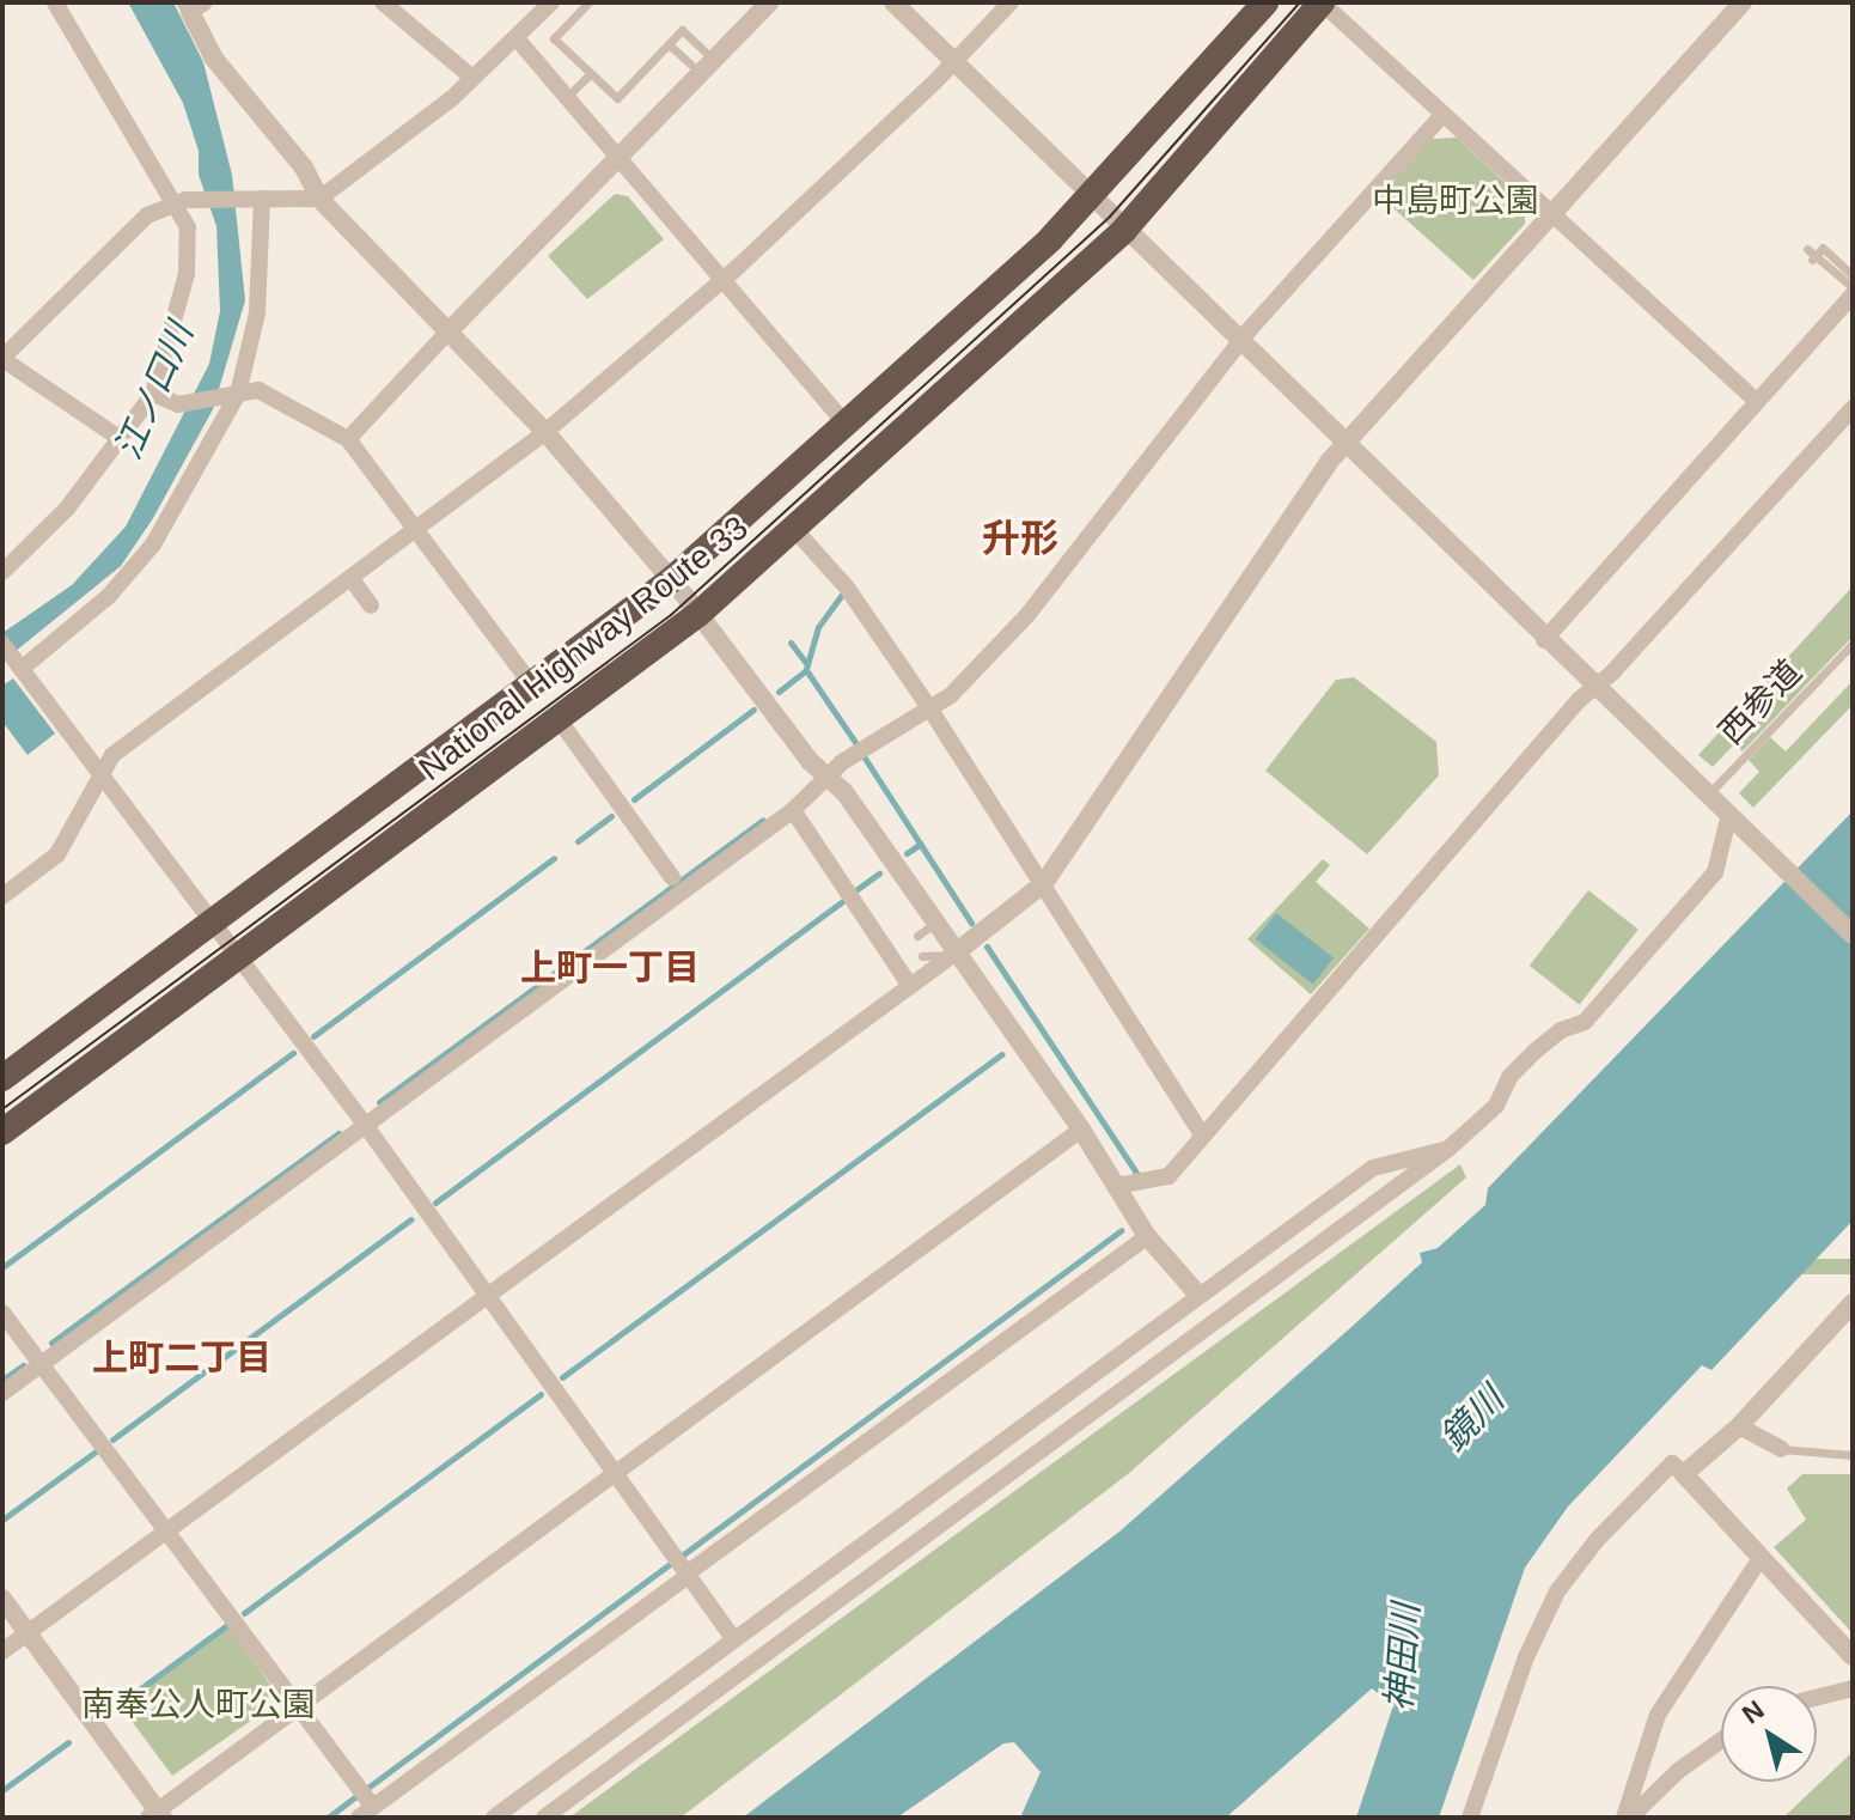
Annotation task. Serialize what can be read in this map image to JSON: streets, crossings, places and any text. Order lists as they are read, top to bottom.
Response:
{
  "streets": {
    "highway": ["National Highway Route 33"],
    "lane": ["西参道"]
  },
  "districts": ["升形", "上町一丁目", "上町二丁目"],
  "water": ["江ノ口川", "鏡川", "神田川"],
  "parks": ["中島町公園", "南奉公人町公園"],
  "north": "top left"
}
